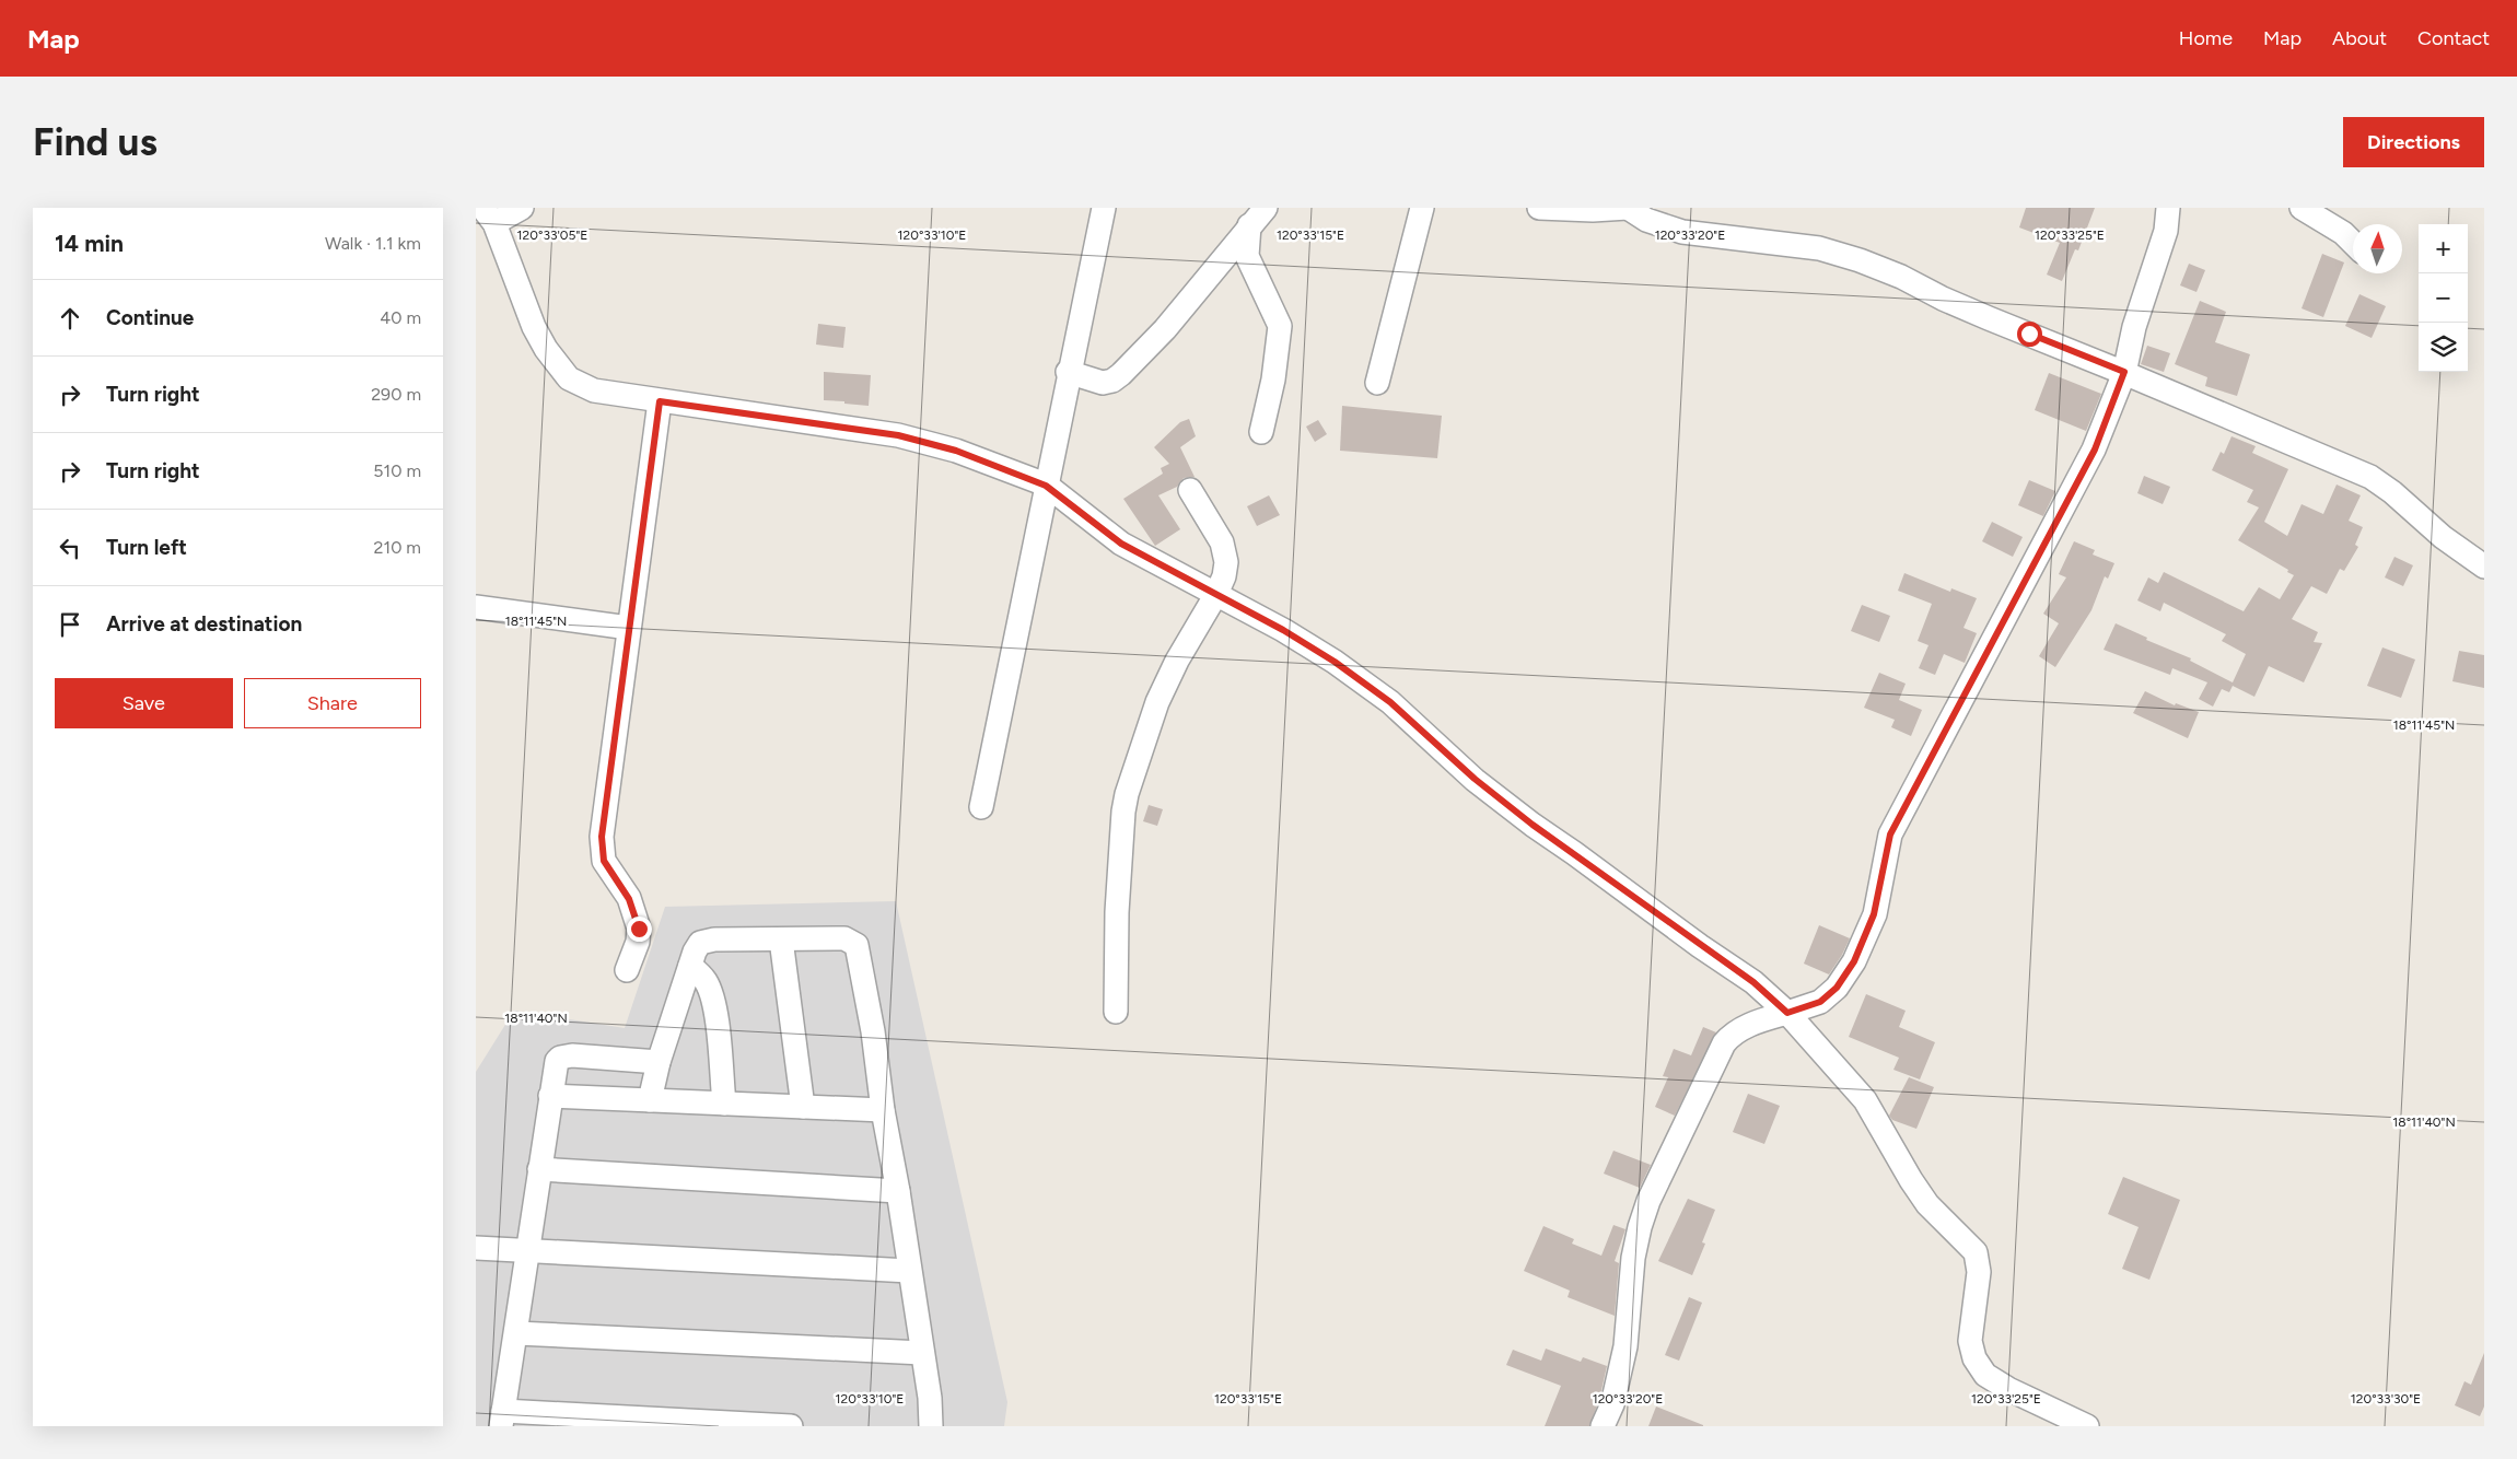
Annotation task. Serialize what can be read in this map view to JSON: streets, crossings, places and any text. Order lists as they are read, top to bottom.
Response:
{
  "north": "top",
  "page": {
    "header": "Map",
    "nav": [
      "Home",
      "Map",
      "About",
      "Contact"
    ],
    "buttons": [
      "Directions",
      ["Save", "Share"]
    ],
    "title": "Find us",
    "heading": ["14 min", "Walk · 1.1 km"],
    "map_buttons": ["+", "−"],
    "list": [
      ["Continue", "40 m"],
      ["Turn right", "290 m"],
      ["Turn right", "510 m"],
      ["Turn left", "210 m"],
      "Arrive at destination"
    ]
  },
  "coordinates": [
    "120°33'05\"E",
    "120°33'10\"E",
    "120°33'15\"E",
    "120°33'20\"E",
    "120°33'25\"E",
    "18°11'45\"N",
    "18°11'40\"N",
    "120°33'30\"E"
  ]
}
